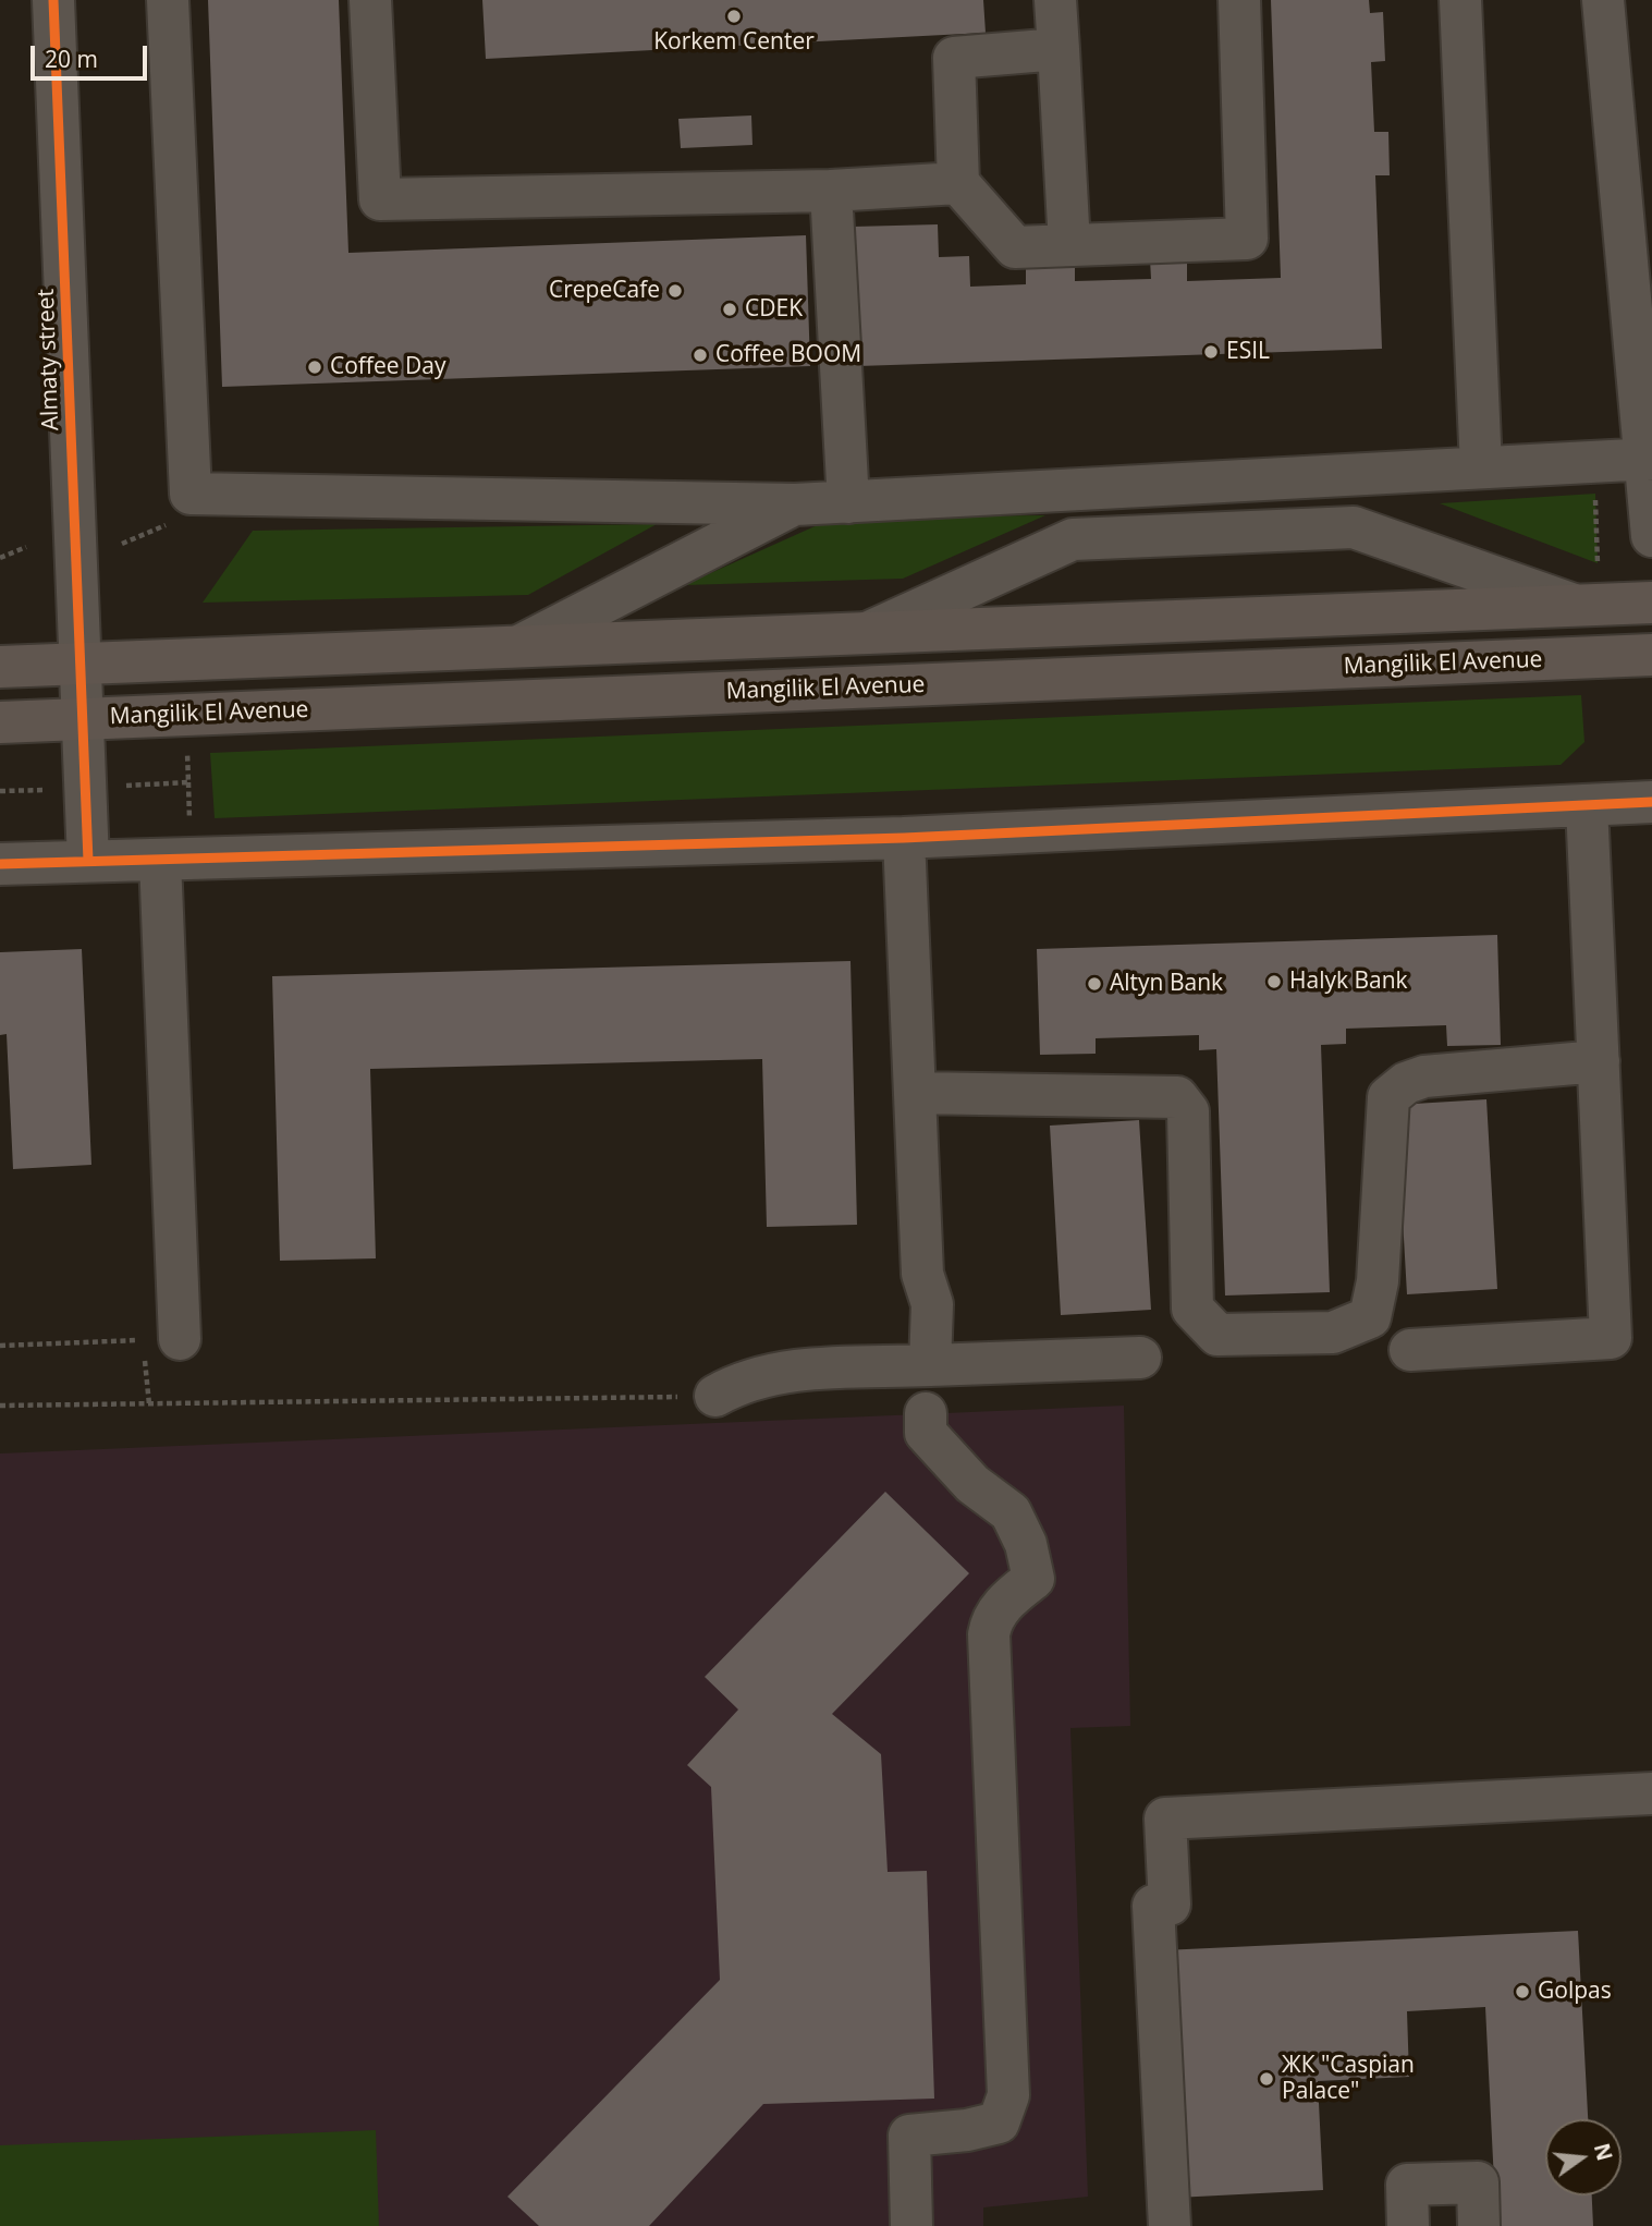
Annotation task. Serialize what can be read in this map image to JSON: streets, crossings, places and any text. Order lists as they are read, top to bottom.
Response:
{
  "streets": {
    "main road": ["Mangilik El Avenue"],
    "street": ["Almaty street"]
  },
  "crossings": [
    ["Almaty street", "Mangilik El Avenue"]
  ],
  "places": [
    "Korkem Center",
    "CrepeCafe",
    "CDEK",
    "ESIL",
    "Coffee BOOM",
    "Coffee Day",
    "Halyk Bank",
    "Altyn Bank",
    "Golpas",
    "ЖК \"Caspian Palace\""
  ],
  "scale_bar": "20 m",
  "north": "right"
}
